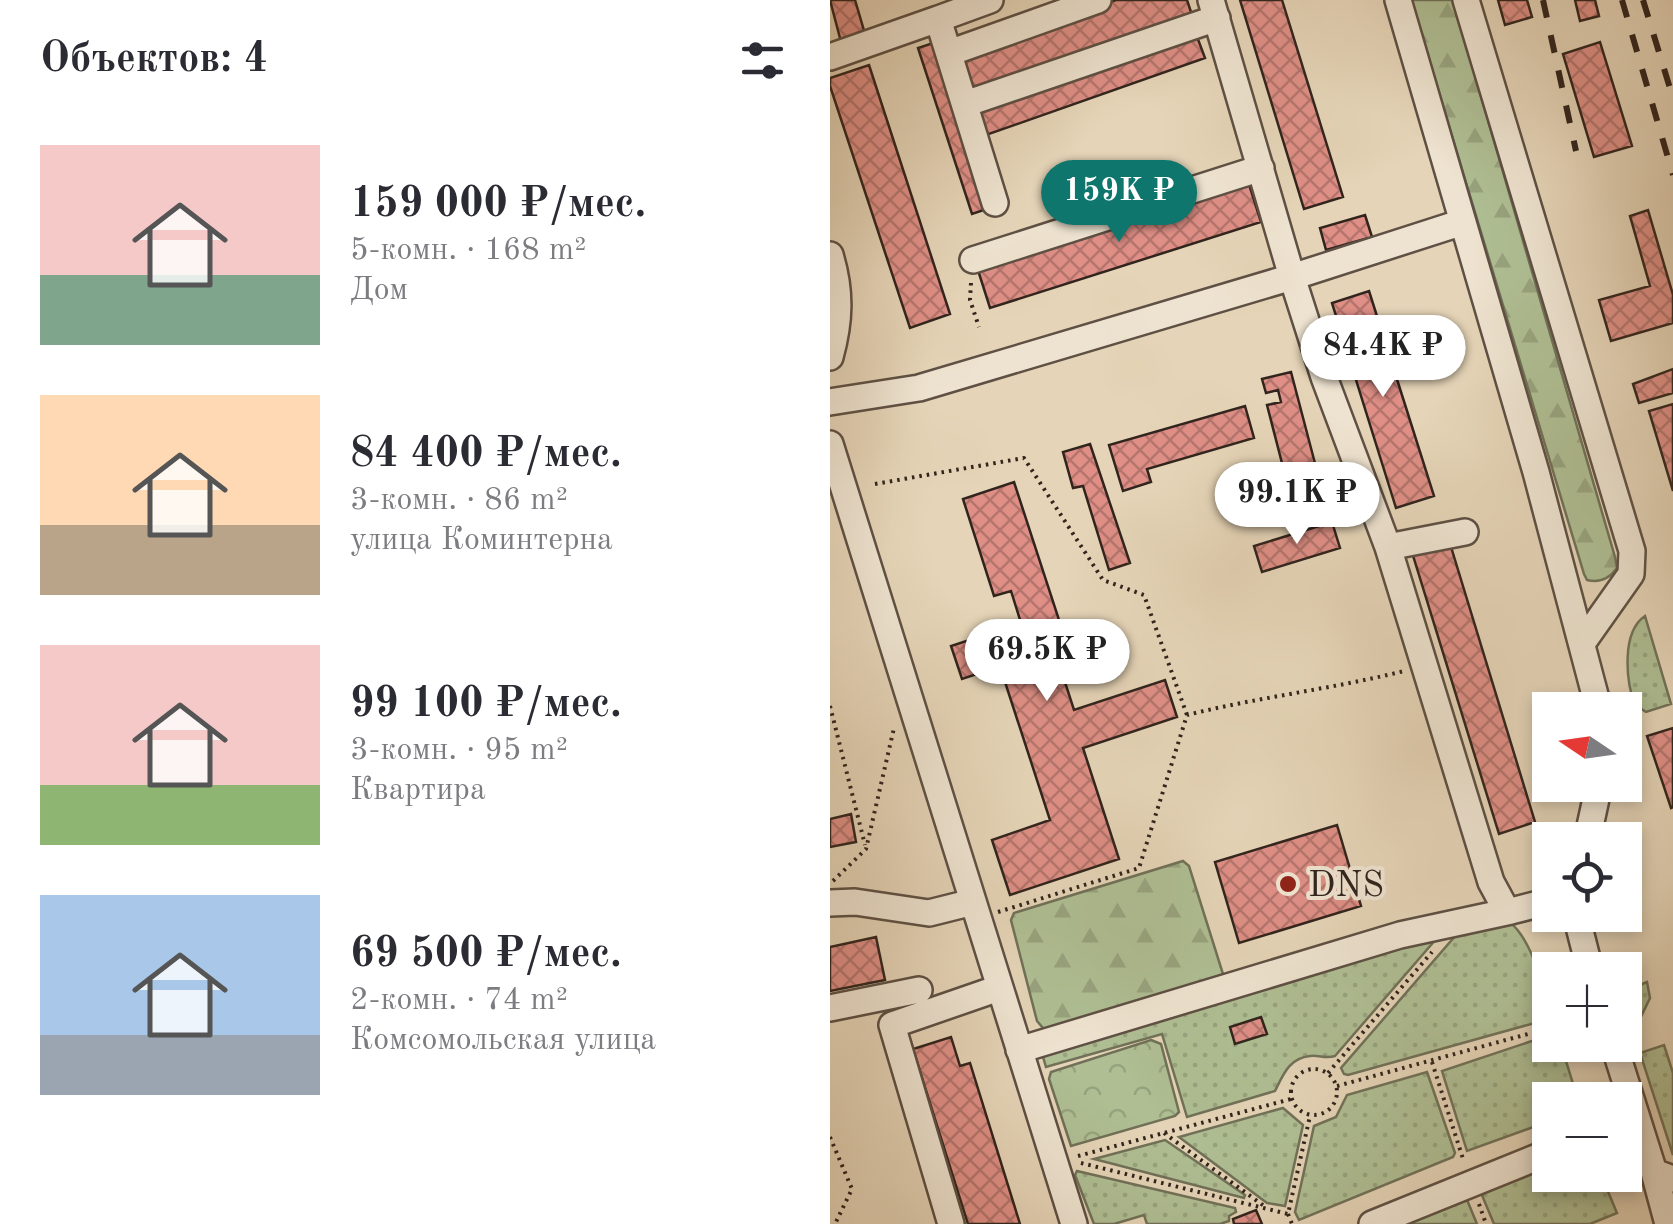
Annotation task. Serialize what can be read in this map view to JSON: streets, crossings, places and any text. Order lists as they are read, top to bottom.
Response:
{
  "places": ["DNS"],
  "north": "left",
  "page": {
    "heading": "Объектов: 4",
    "list": [
      {
        "name": "159 000 ₽/мес.",
        "note": "5-комн. · 168 m² · Дом"
      },
      {
        "name": "84 400 ₽/мес.",
        "note": "3-комн. · 86 m² · улица Коминтерна"
      },
      {
        "name": "99 100 ₽/мес.",
        "note": "3-комн. · 95 m² · Квартира"
      },
      {
        "name": "69 500 ₽/мес.",
        "note": "2-комн. · 74 m² · Комсомольская улица"
      }
    ],
    "price": [
      "159K ₽",
      "84.4K ₽",
      "99.1K ₽",
      "69.5K ₽"
    ],
    "map_buttons": ["+", "−"]
  }
}
